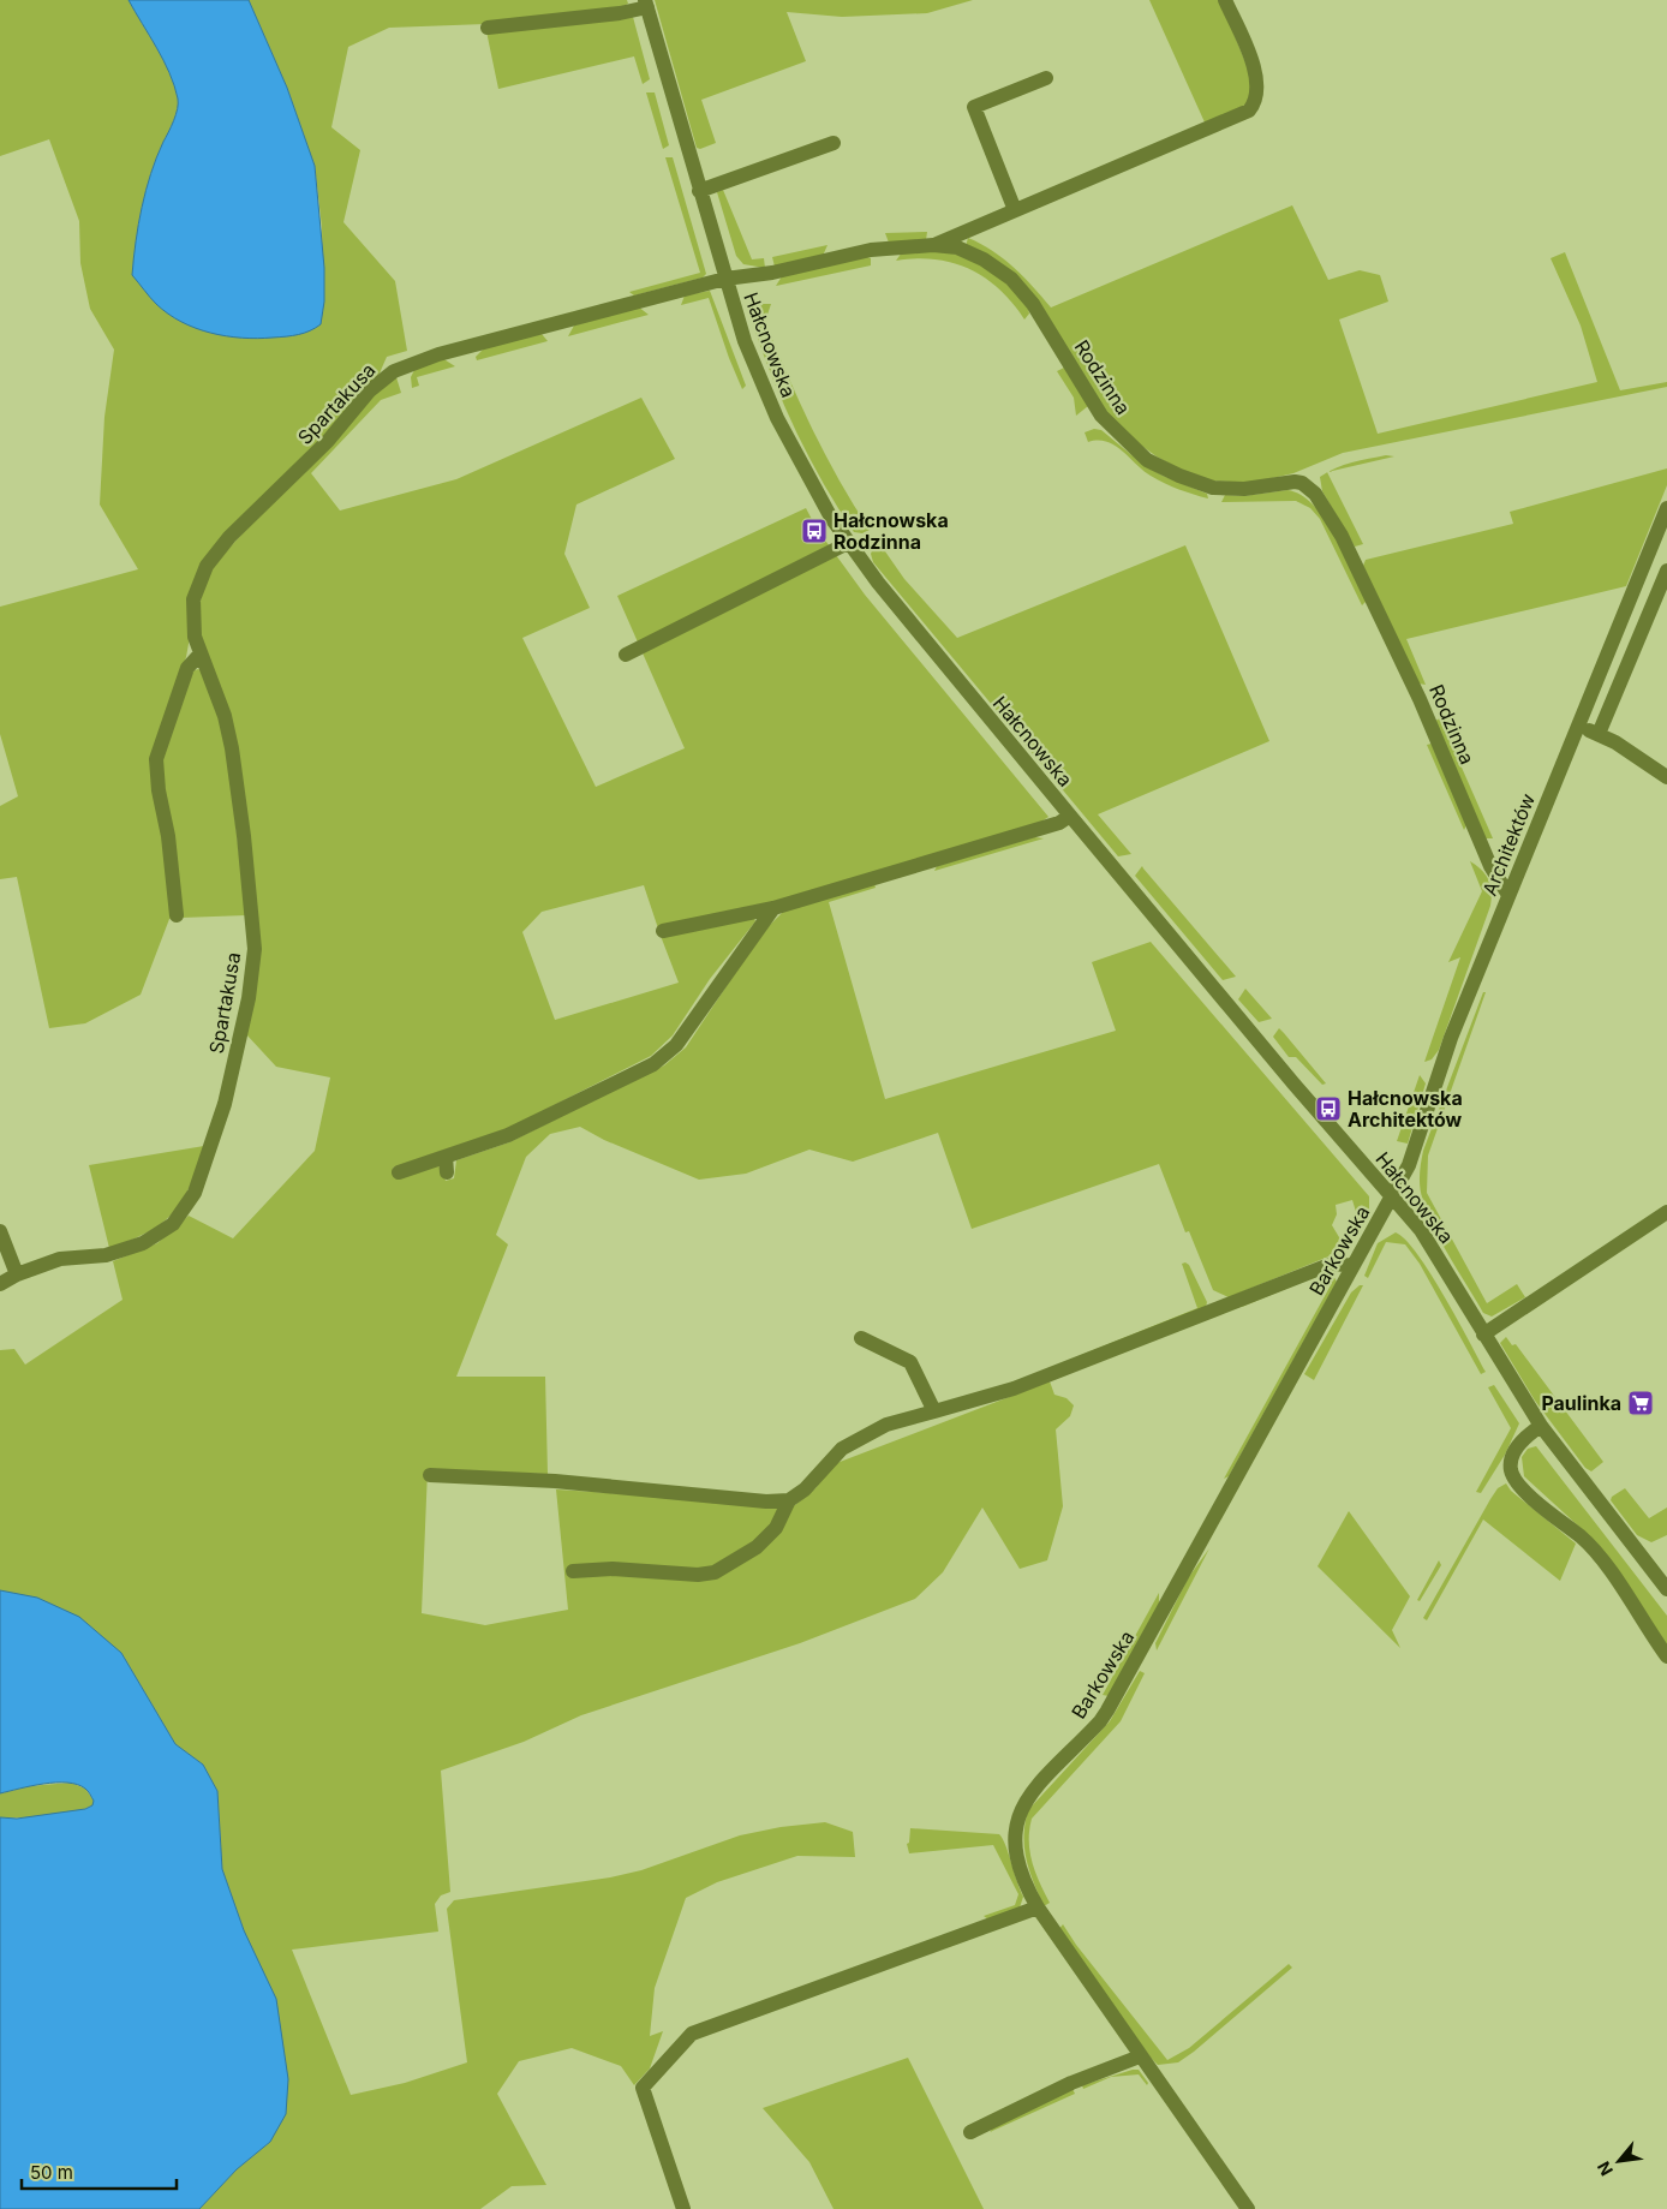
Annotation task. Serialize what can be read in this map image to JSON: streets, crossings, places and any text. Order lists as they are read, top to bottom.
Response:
{
  "streets": {
    "street": [
      "Hałcnowska",
      "Rodzinna",
      "Spartakusa",
      "Architektów",
      "Barkowska"
    ]
  },
  "crossings": [
    ["Hałcnowska", "Rodzinna"],
    ["Hałcnowska", "Spartakusa"],
    ["Hałcnowska", "Architektów"],
    ["Hałcnowska", "Barkowska"],
    ["Rodzinna", "Spartakusa"],
    ["Rodzinna", "Architektów"],
    ["Architektów", "Barkowska"]
  ],
  "places": {
    "bus stop": ["Hałcnowska Rodzinna", "Hałcnowska Architektów"],
    "supermarket": ["Paulinka"]
  },
  "scale_bar": "50 m",
  "north": "bottom left"
}
